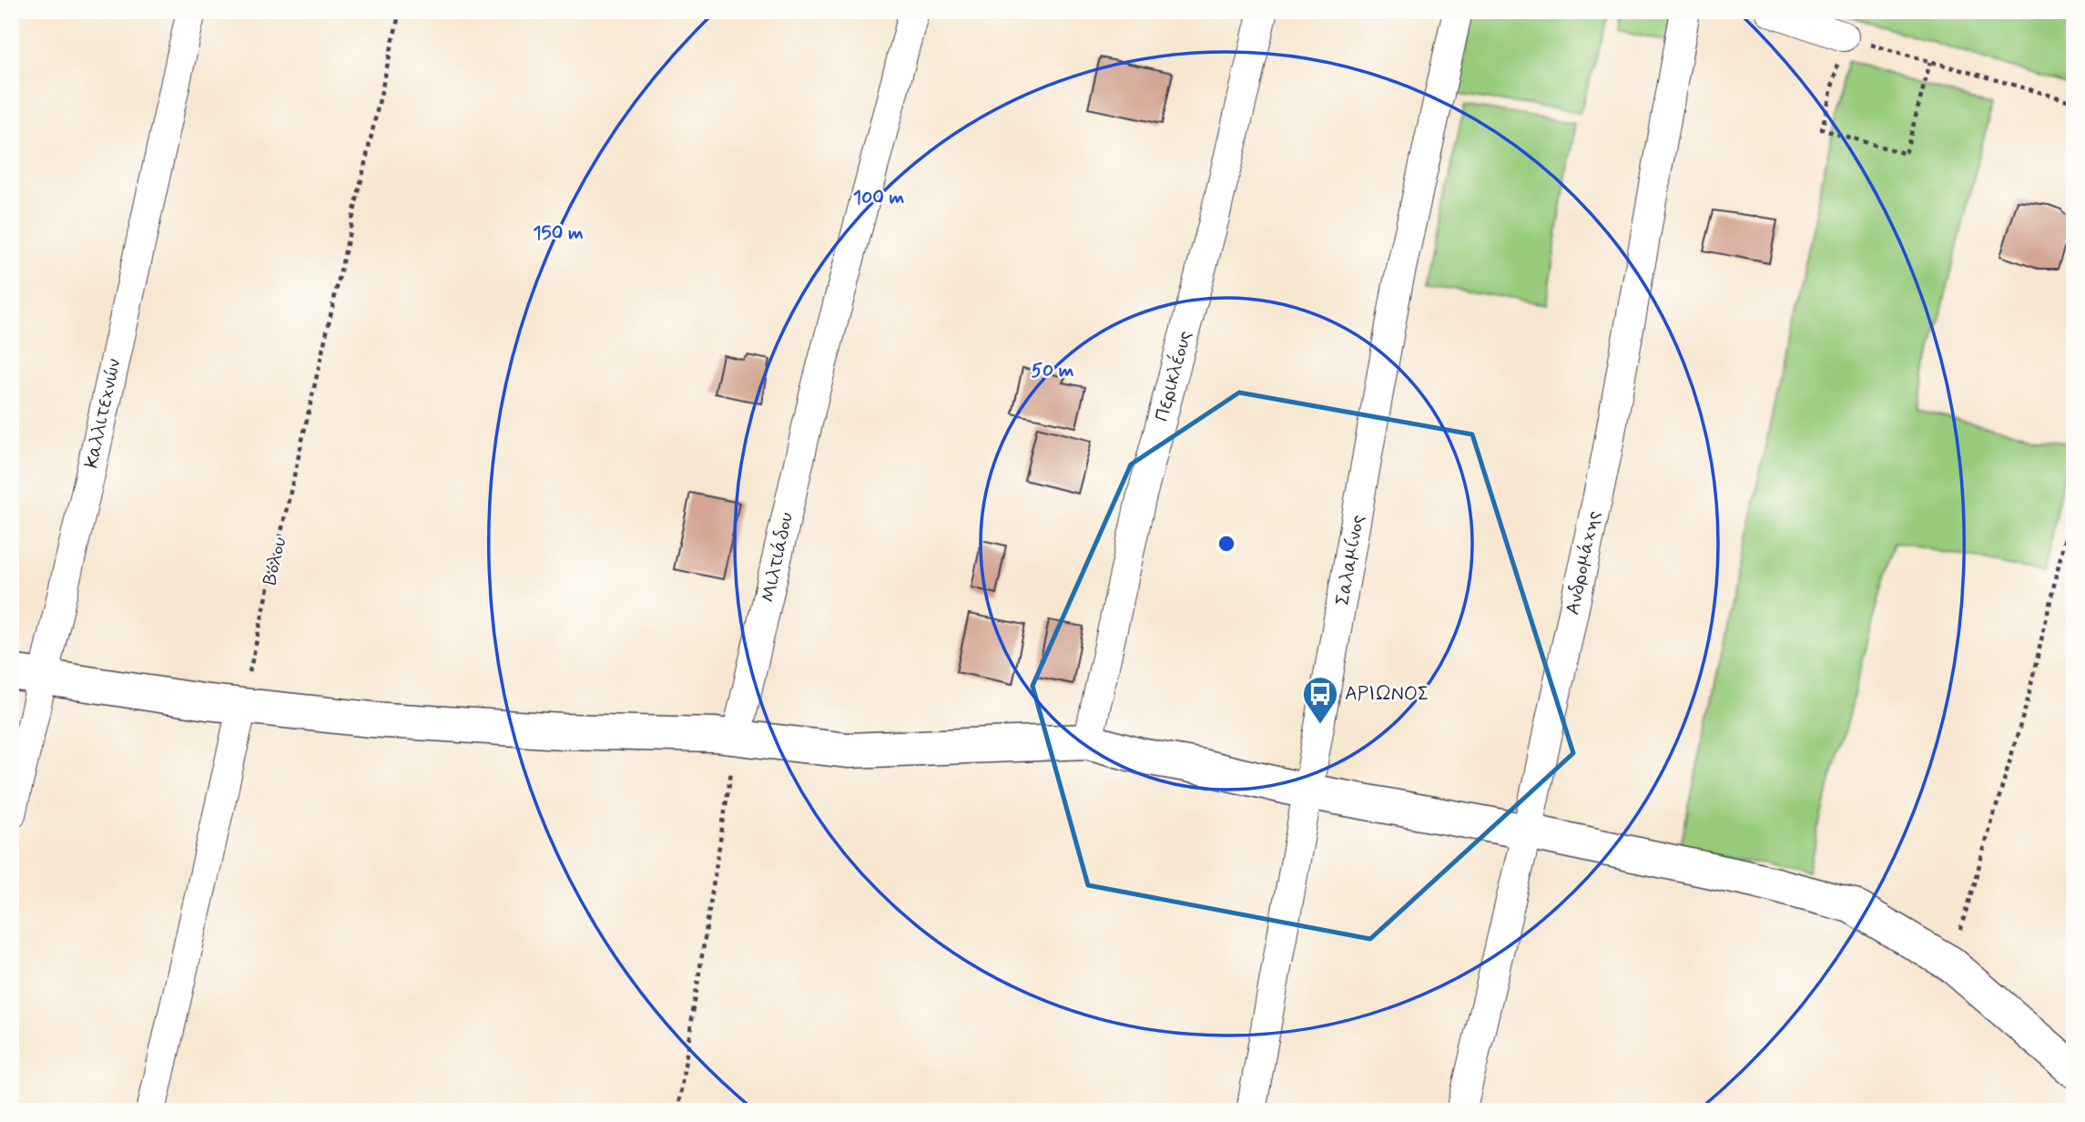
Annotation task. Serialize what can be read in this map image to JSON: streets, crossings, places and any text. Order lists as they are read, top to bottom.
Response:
{
  "streets": {
    "street": [
      "Περικλέους",
      "Καλλιτεχνών",
      "Μιλτιάδου",
      "Σαλαμίνος",
      "Ανδρομάχης"
    ],
    "path": ["Βόλου"]
  },
  "places": {
    "bus stop": ["ΑΡΙΩΝΟΣ"]
  },
  "rings": ["100 m", "150 m", "50 m"]
}
